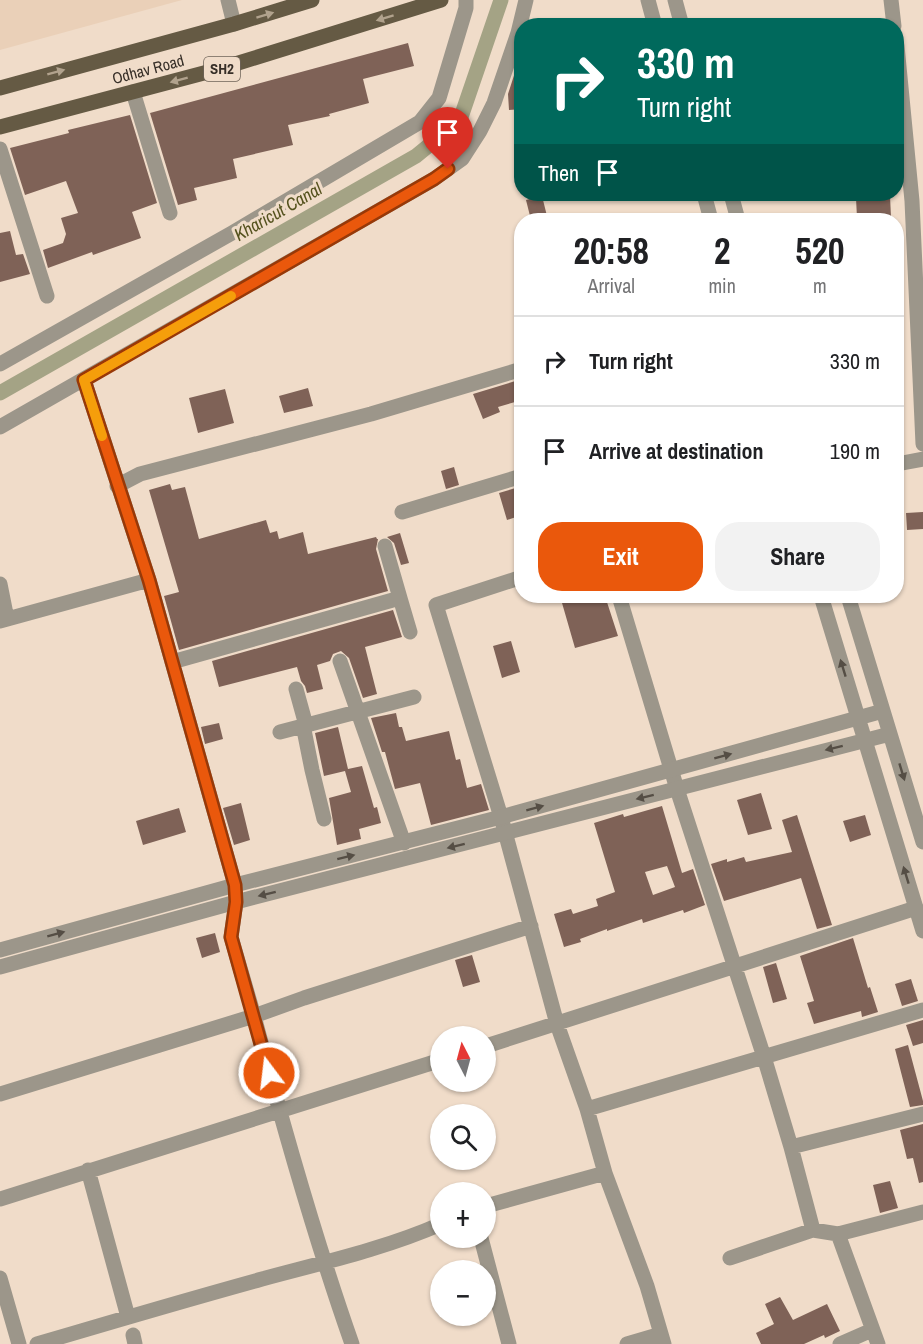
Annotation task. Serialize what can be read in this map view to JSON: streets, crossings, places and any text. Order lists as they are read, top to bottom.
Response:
{
  "streets": {
    "main road": ["Odhav Road", "SH2"]
  },
  "water": ["Kharicut Canal"],
  "north": "top",
  "page": {
    "turn": ["330 m", "Turn right"],
    "then": "Then",
    "eta": [
      "20:58",
      "Arrival",
      "2",
      "min",
      "520",
      "m"
    ],
    "list": [
      {
        "name": "Turn right",
        "value": "330 m"
      },
      {
        "name": "Arrive at destination",
        "value": "190 m"
      }
    ],
    "buttons": ["Exit", "Share"],
    "map_buttons": ["+", "−"]
  }
}
